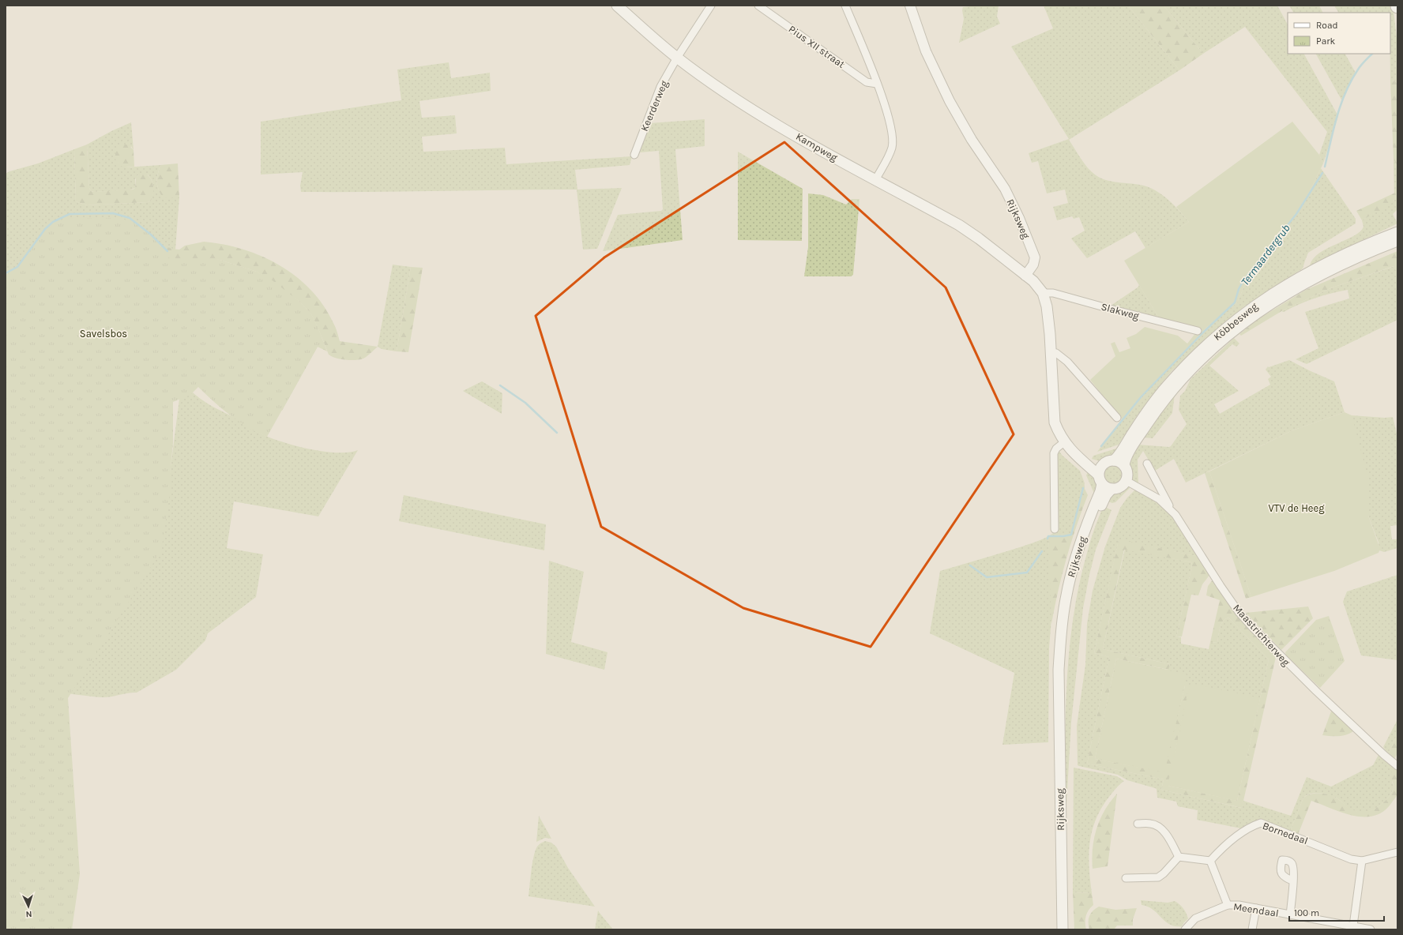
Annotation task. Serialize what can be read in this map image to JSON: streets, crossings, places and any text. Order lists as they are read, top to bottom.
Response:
{
  "streets": {
    "main road": ["Kampweg", "Rijksweg", "Köbbesweg"],
    "street": [
      "Pius XII straat",
      "Keerderweg",
      "Slakweg",
      "Maastrichterweg",
      "Bornedaal",
      "Meendaal"
    ]
  },
  "crossings": [
    ["Keerderweg", "Kampweg"],
    ["Kampweg", "Rijksweg"],
    ["Rijksweg", "Köbbesweg"],
    ["Rijksweg", "Maastrichterweg"],
    ["Köbbesweg", "Maastrichterweg"]
  ],
  "water": ["Termaardergrub"],
  "parks": ["Savelsbos", "VTV de Heeg"],
  "legend": ["Road", "Park"],
  "scale_bar": "100 m",
  "north": "bottom"
}
